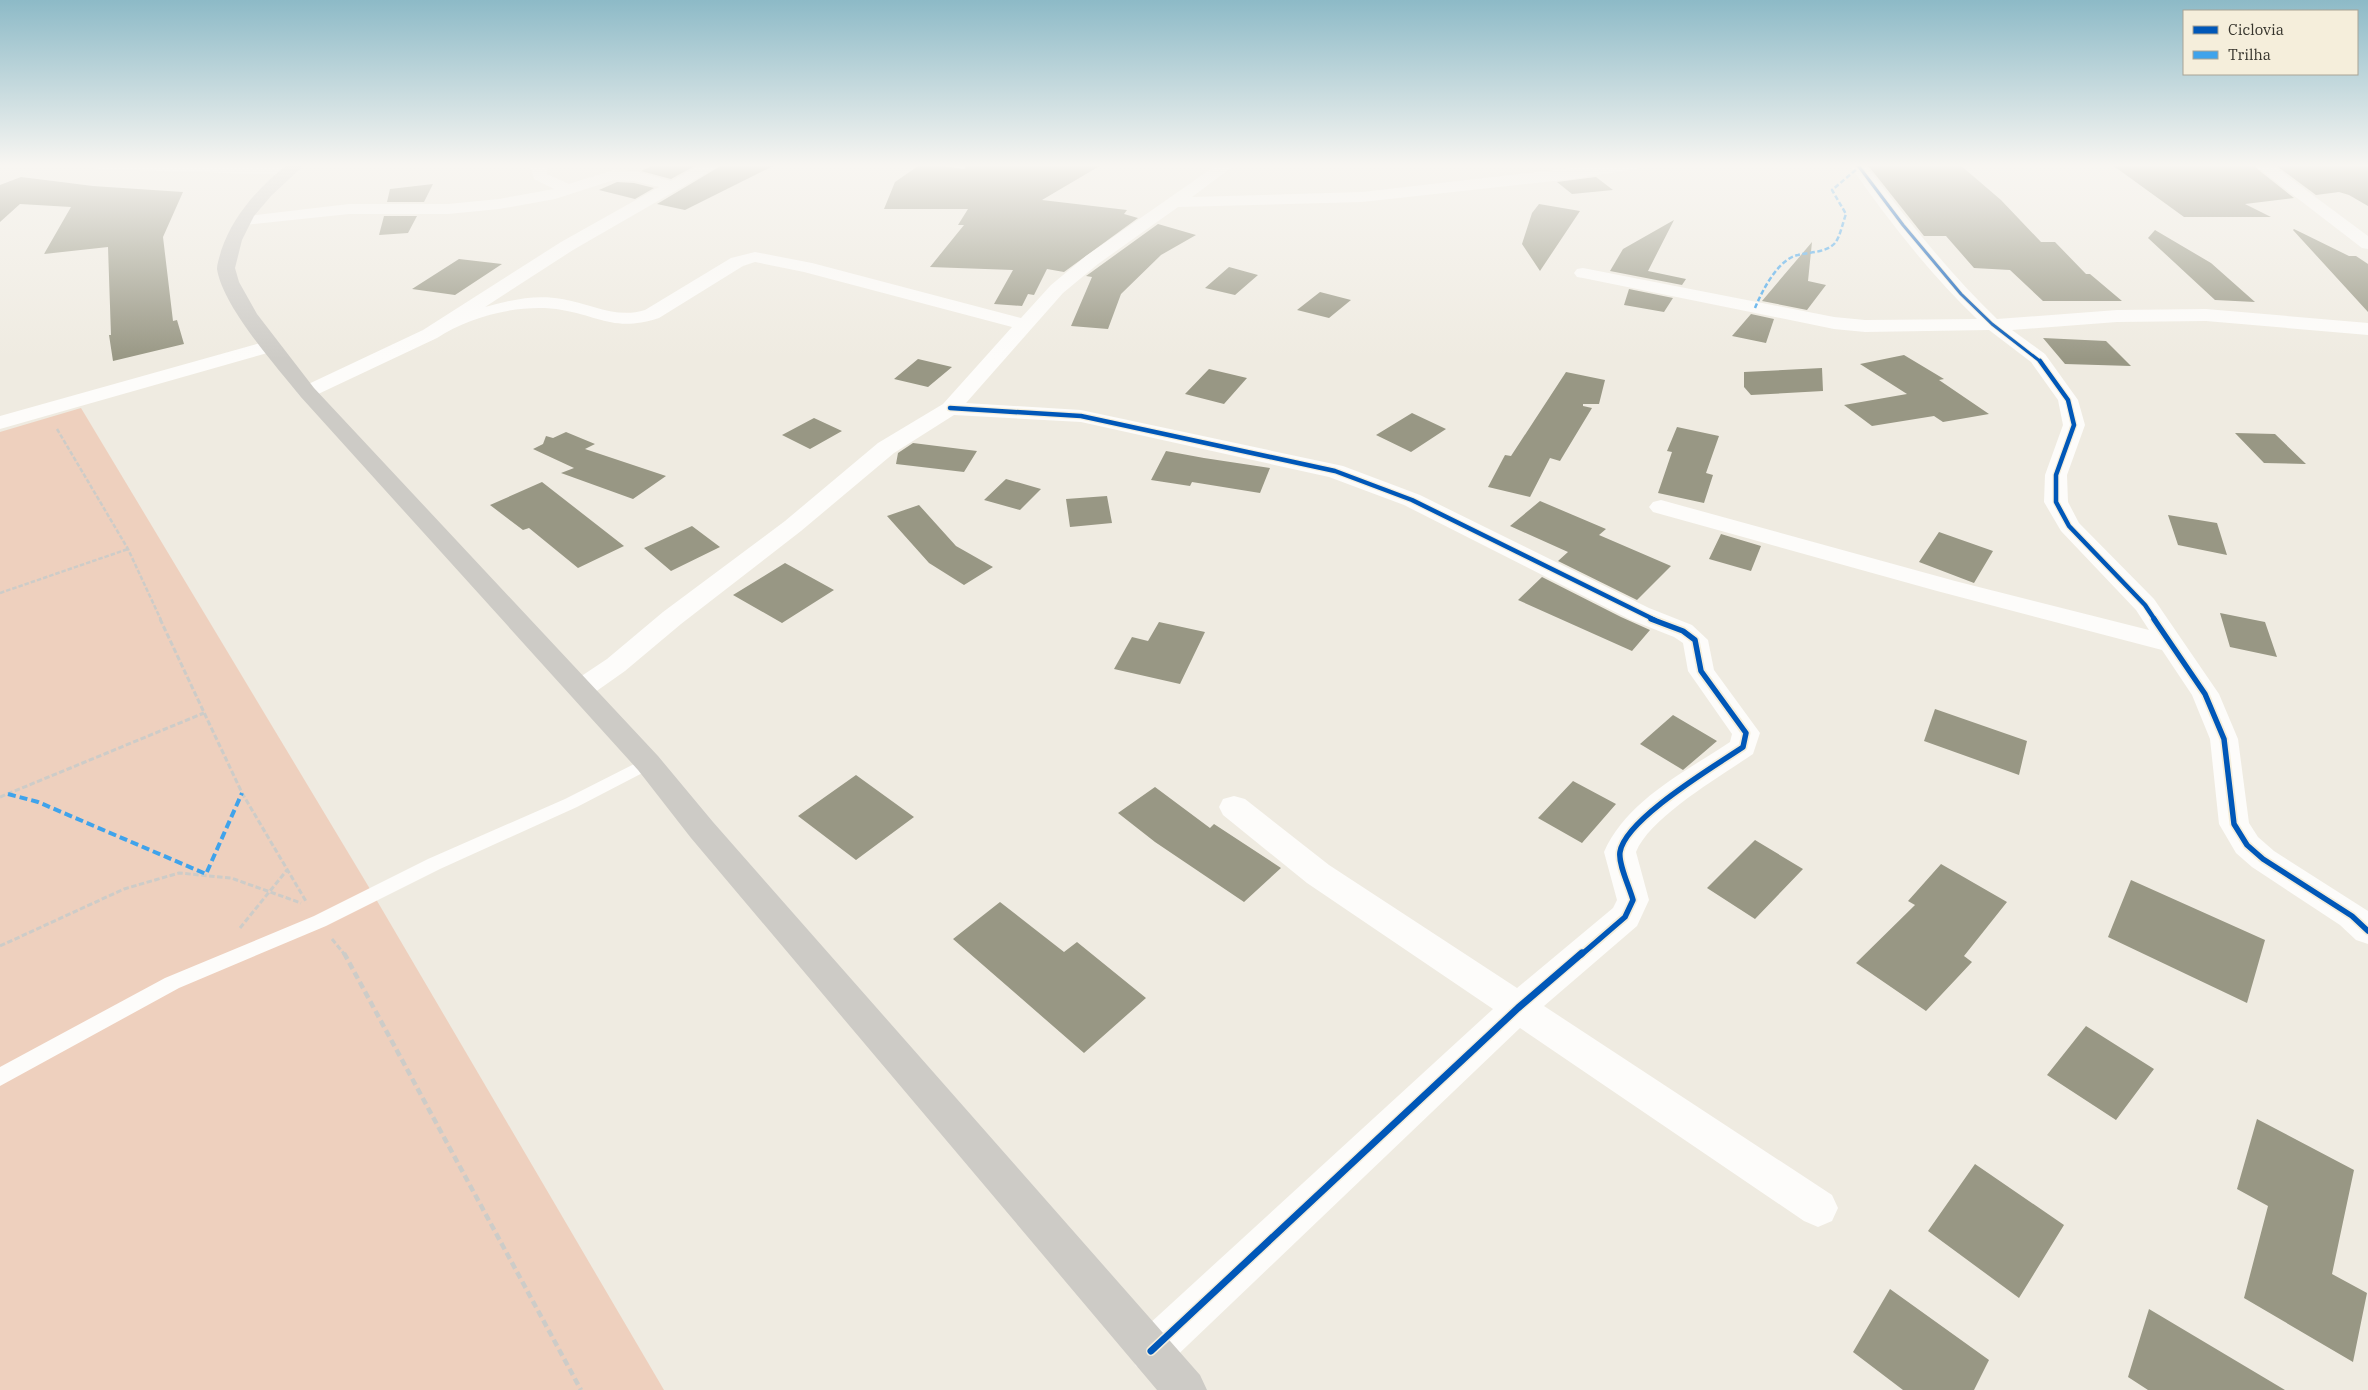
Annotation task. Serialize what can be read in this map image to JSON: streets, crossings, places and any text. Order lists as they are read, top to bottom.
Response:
{
  "legend": ["Ciclovia", "Trilha"]
}
